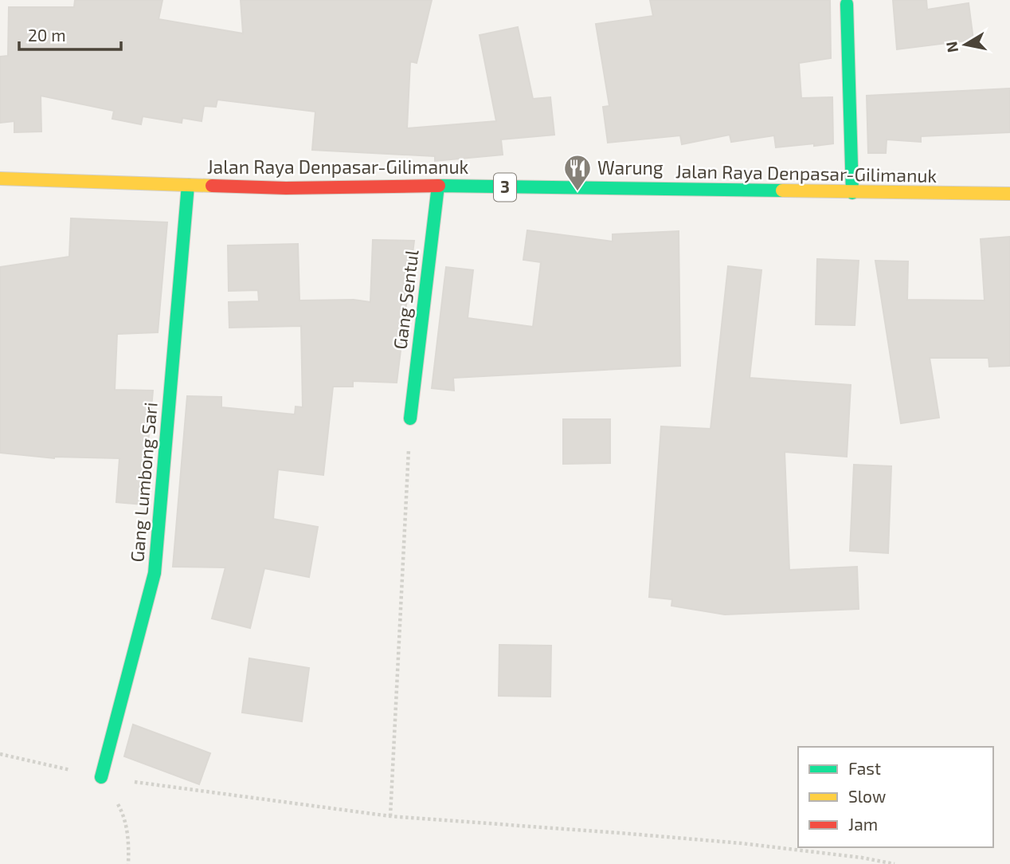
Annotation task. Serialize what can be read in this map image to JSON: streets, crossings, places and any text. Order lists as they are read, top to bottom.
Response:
{
  "streets": {
    "main road": [
      "Jalan Raya Denpasar-Gilimanuk",
      "3",
      "Gang Sentul",
      "Gang Lumbong Sari"
    ]
  },
  "crossings": [
    ["Jalan Raya Denpasar-Gilimanuk", "Gang Sentul"],
    ["Jalan Raya Denpasar-Gilimanuk", "Gang Lumbong Sari"]
  ],
  "places": {
    "restaurant": ["Warung"]
  },
  "legend": ["Fast", "Slow", "Jam"],
  "scale_bar": "20 m",
  "north": "left"
}
